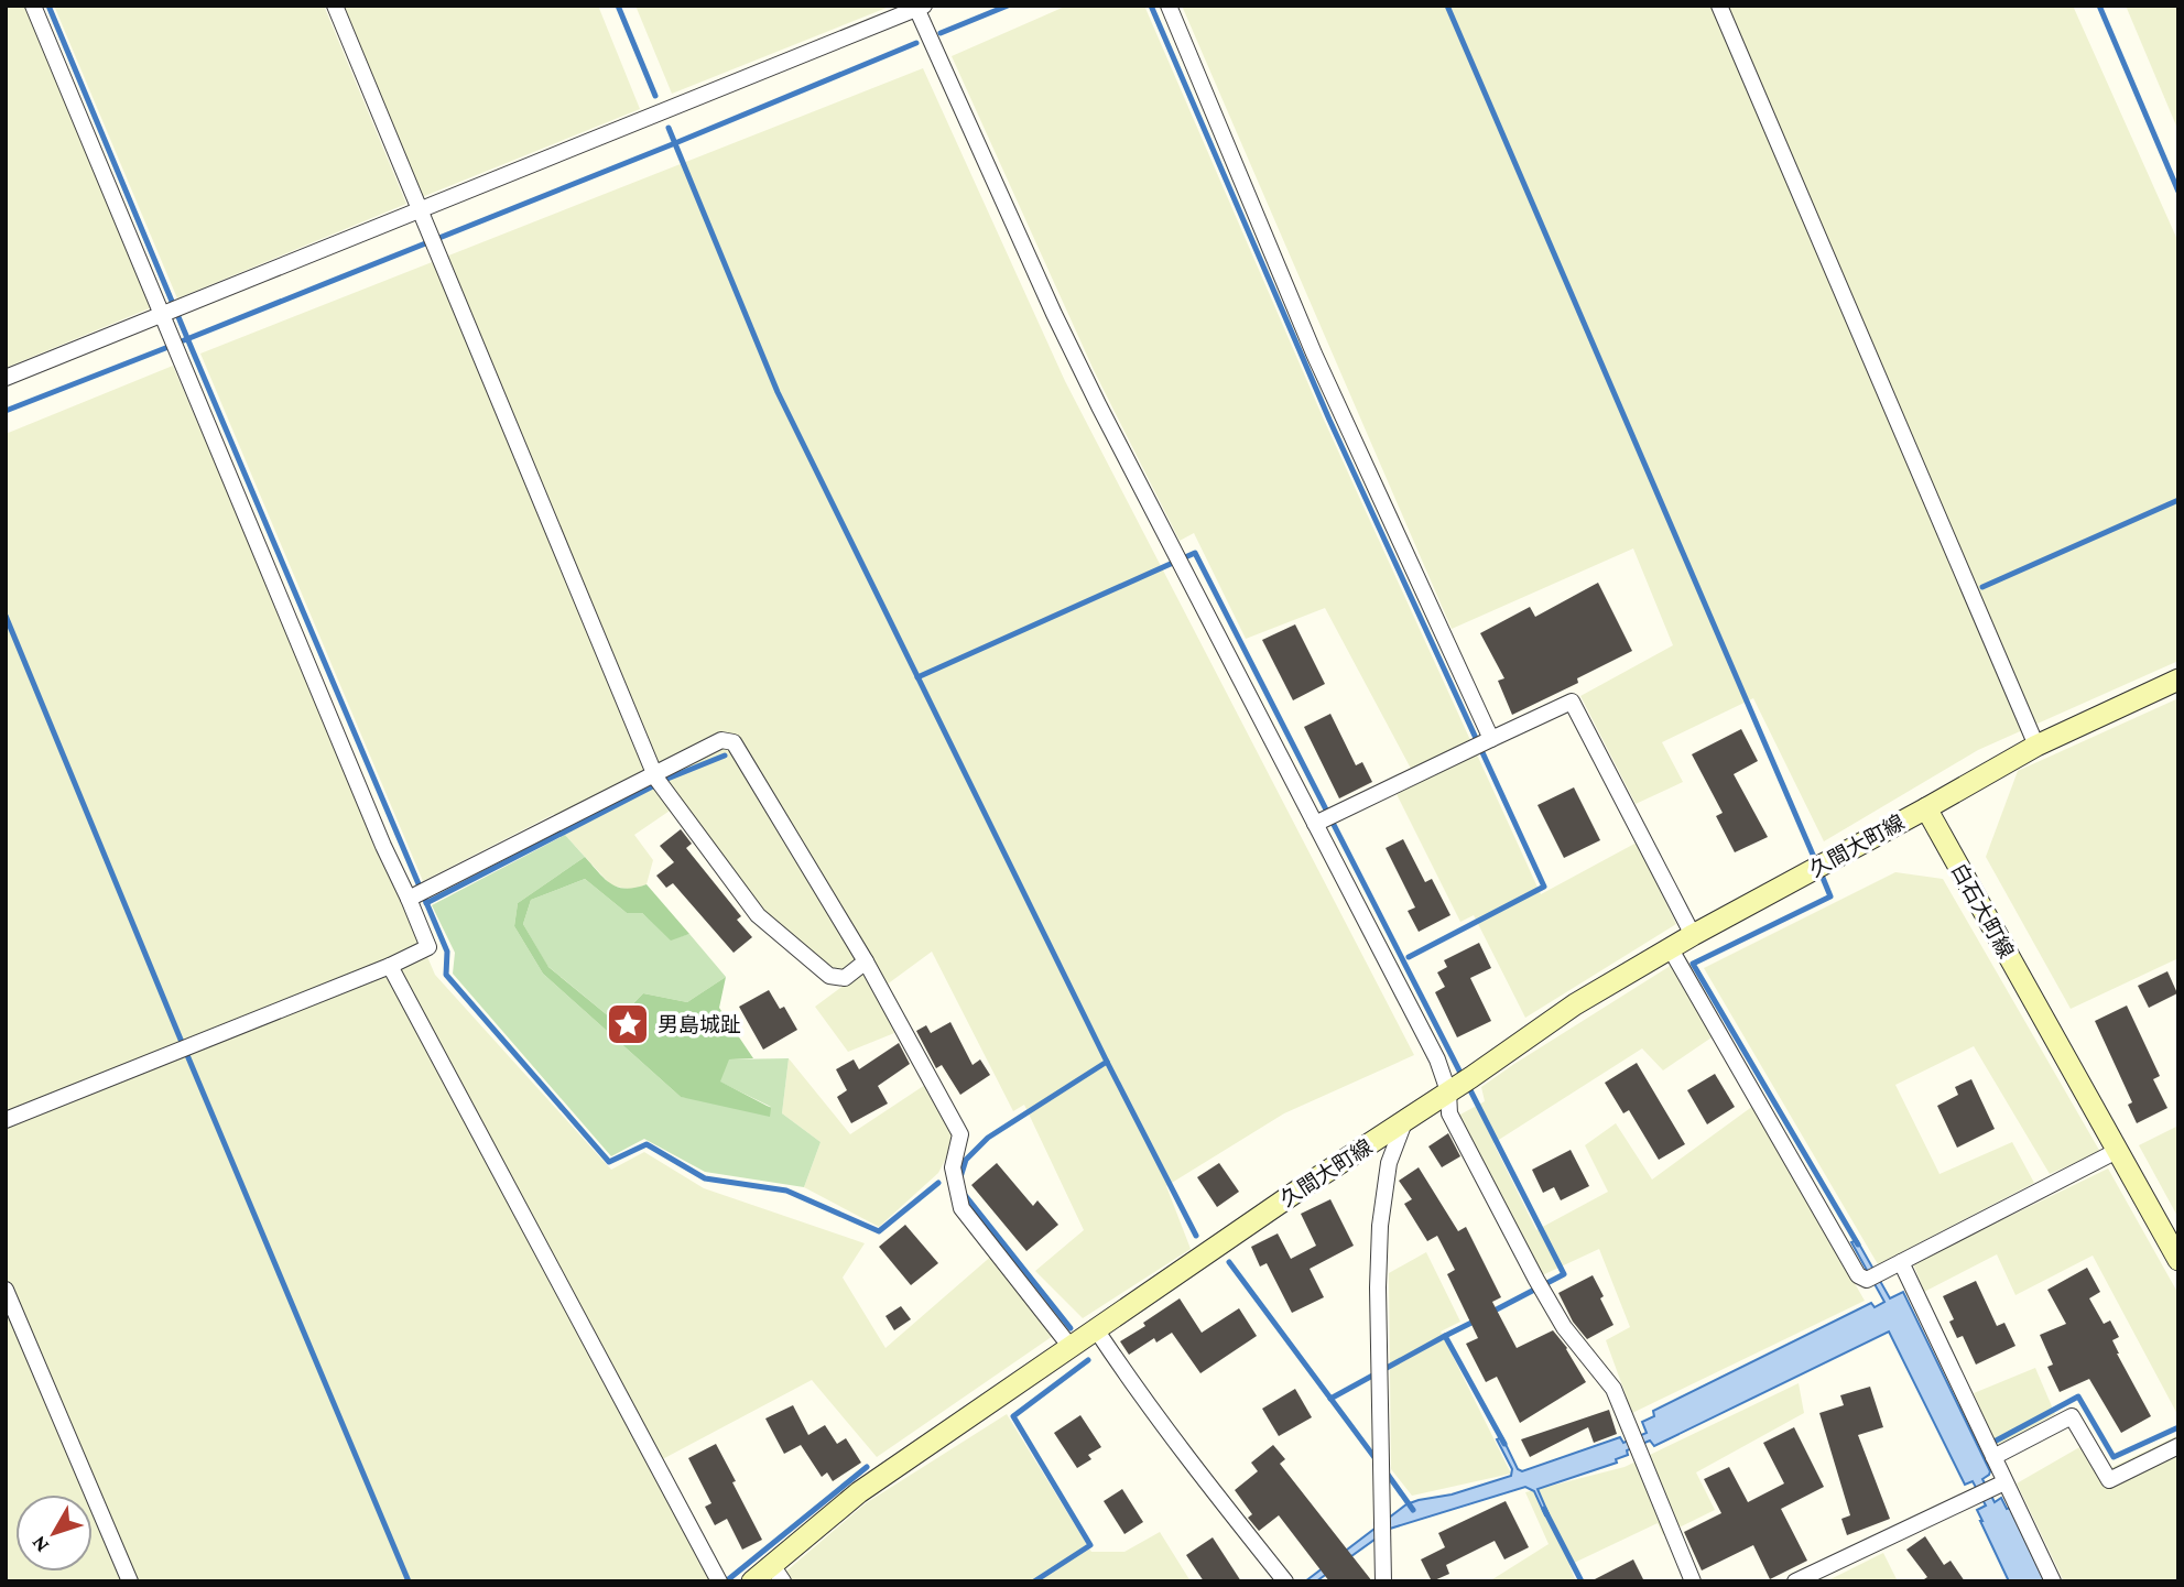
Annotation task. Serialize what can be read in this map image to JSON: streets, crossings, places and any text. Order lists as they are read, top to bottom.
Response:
{
  "streets": {
    "main road": ["久間大町線", "白石大町線"]
  },
  "crossings": [
    ["久間大町線", "白石大町線"]
  ],
  "places": {
    "place": ["男島城趾"]
  },
  "north": "bottom left"
}
